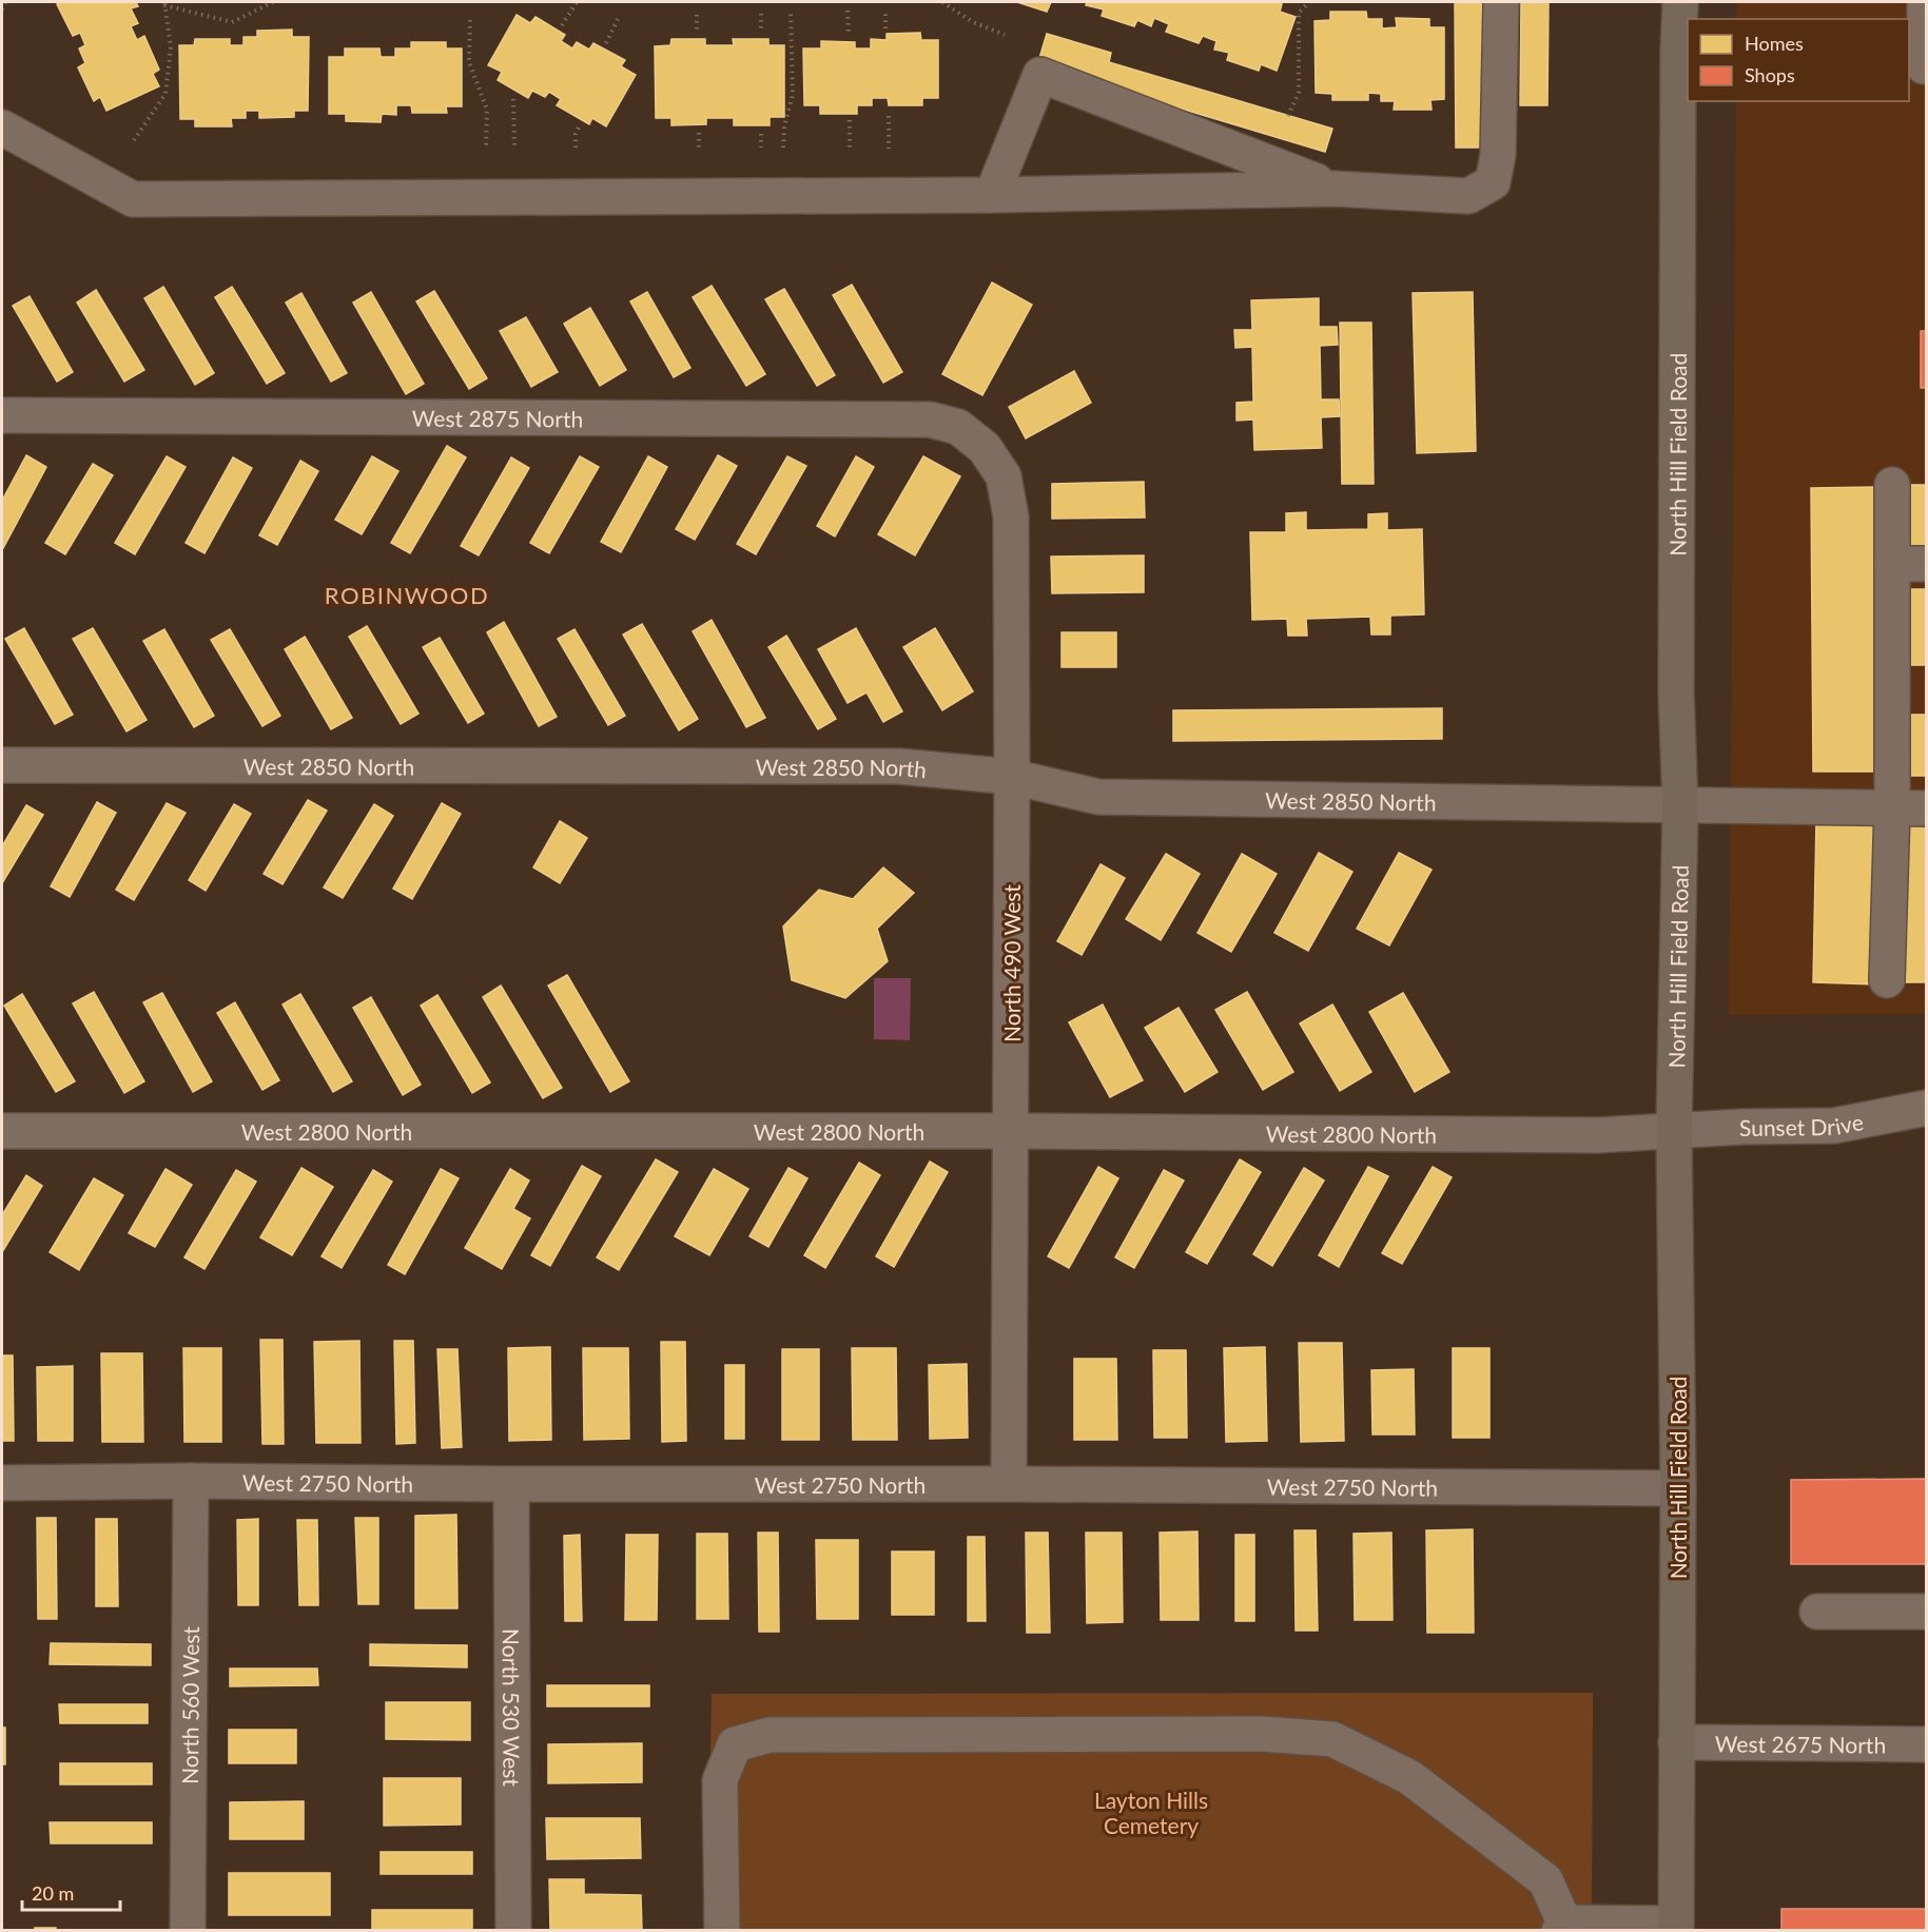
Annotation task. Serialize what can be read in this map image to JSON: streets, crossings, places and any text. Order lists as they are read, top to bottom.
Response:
{
  "streets": {
    "main road": ["North Hill Field Road"],
    "street": [
      "West 2875 North",
      "West 2850 North",
      "North 490 West",
      "Sunset Drive",
      "West 2800 North",
      "West 2750 North",
      "North 560 West",
      "North 530 West",
      "West 2675 North"
    ]
  },
  "crossings": [
    ["West 2875 North", "North 490 West"],
    ["North Hill Field Road", "West 2850 North"],
    ["North Hill Field Road", "Sunset Drive"],
    ["North Hill Field Road", "West 2800 North"],
    ["North Hill Field Road", "West 2750 North"],
    ["North Hill Field Road", "West 2675 North"],
    ["West 2850 North", "North 490 West"],
    ["North 490 West", "West 2800 North"],
    ["North 490 West", "West 2750 North"],
    ["Sunset Drive", "West 2800 North"],
    ["West 2750 North", "North 560 West"],
    ["West 2750 North", "North 530 West"]
  ],
  "districts": ["ROBINWOOD"],
  "parks": ["Layton Hills Cemetery"],
  "legend": ["Homes", "Shops"],
  "scale_bar": "20 m"
}
